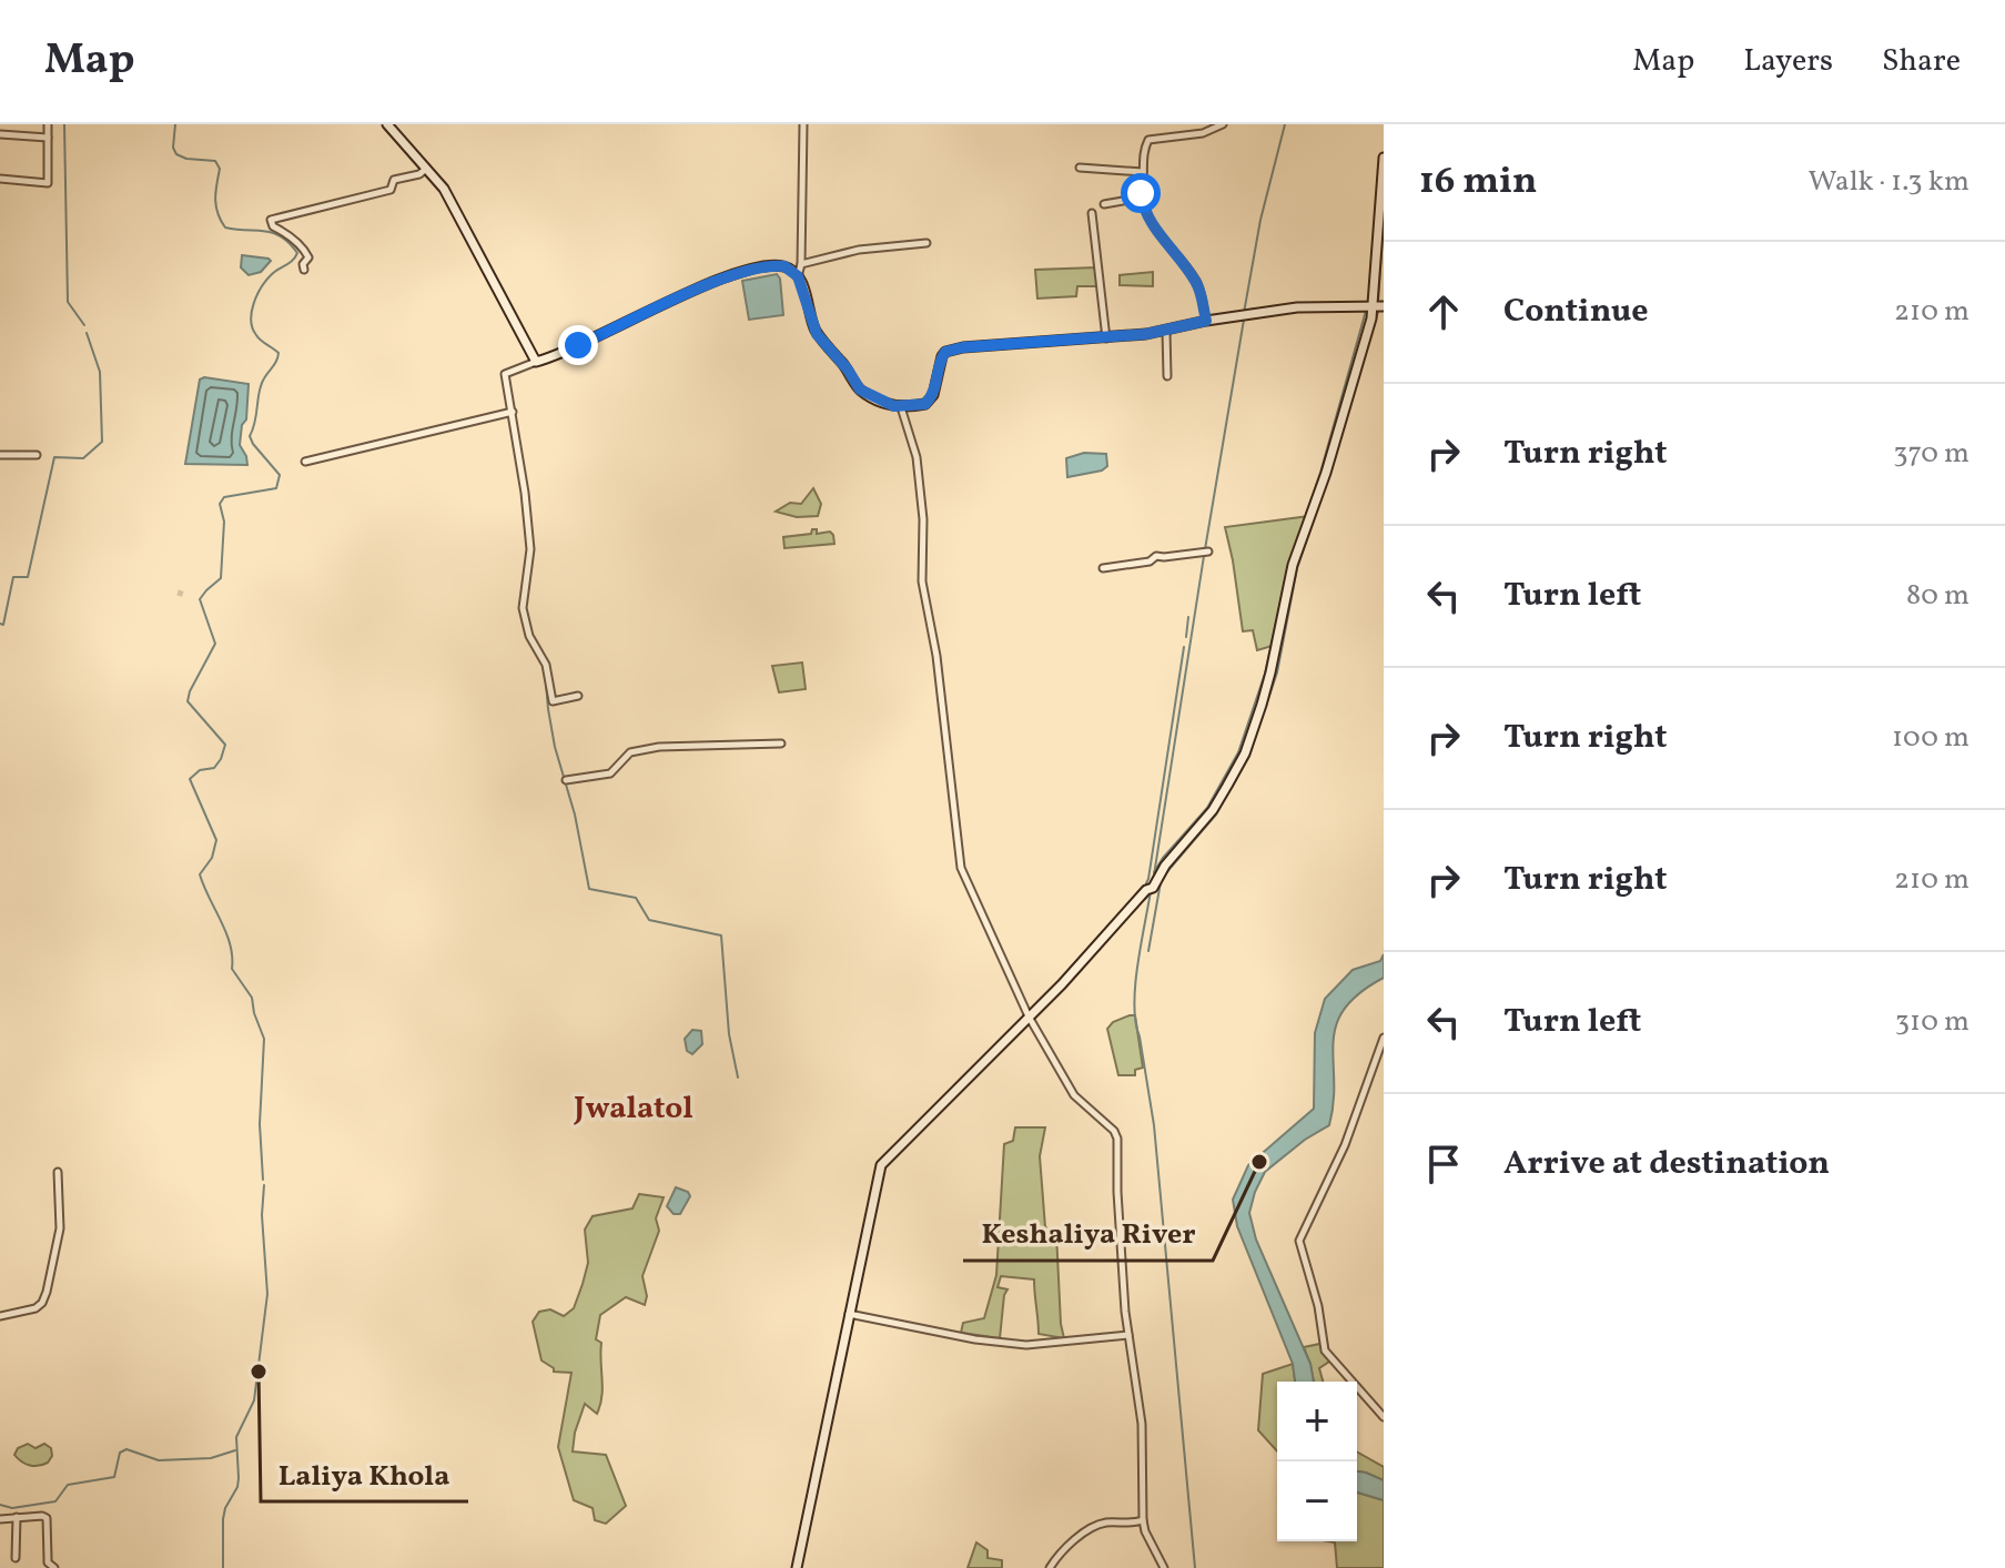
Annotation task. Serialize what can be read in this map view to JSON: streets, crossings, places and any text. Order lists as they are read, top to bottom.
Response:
{
  "districts": ["Jwalatol"],
  "places": ["Keshaliya River", "Laliya Khola"],
  "page": {
    "header": "Map",
    "nav": ["Map", "Layers", "Share"],
    "heading": ["16 min", "Walk · 1.3 km"],
    "list": [
      ["Continue", "210 m"],
      ["Turn right", "370 m"],
      ["Turn left", "80 m"],
      ["Turn right", "100 m"],
      ["Turn right", "210 m"],
      ["Turn left", "310 m"],
      "Arrive at destination"
    ],
    "map_buttons": ["+", "−"]
  }
}
